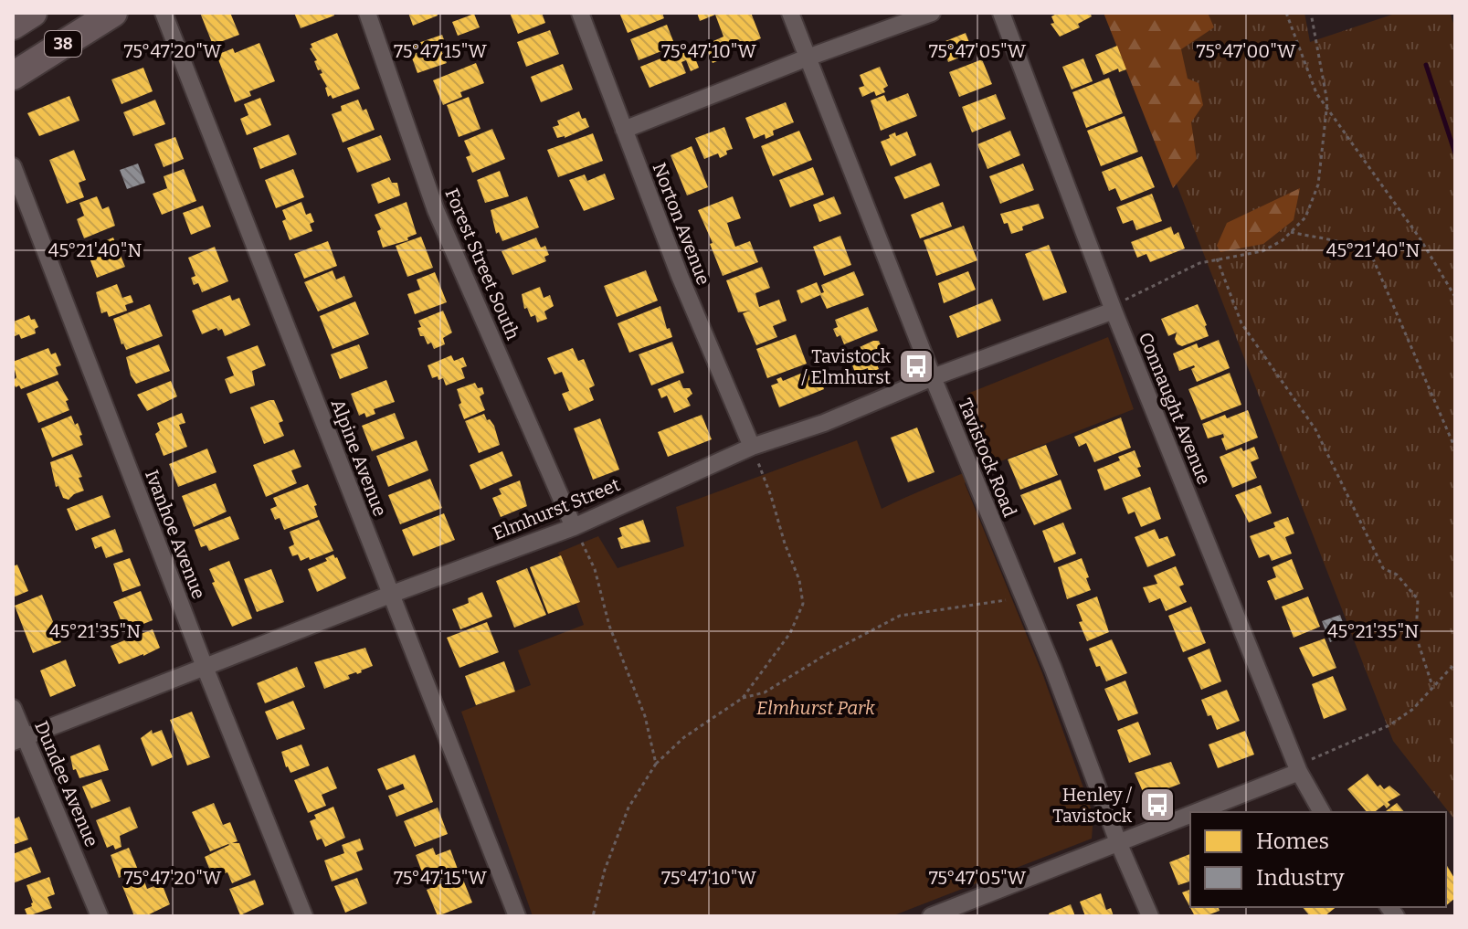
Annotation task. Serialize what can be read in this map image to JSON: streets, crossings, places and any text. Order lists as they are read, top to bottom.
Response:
{
  "streets": {
    "main road": ["38"],
    "street": [
      "Norton Avenue",
      "Forest Street South",
      "Connaught Avenue",
      "Alpine Avenue",
      "Tavistock Road",
      "Elmhurst Street",
      "Ivanhoe Avenue",
      "Dundee Avenue"
    ]
  },
  "crossings": [
    ["Norton Avenue", "Elmhurst Street"],
    ["Forest Street South", "Elmhurst Street"],
    ["Connaught Avenue", "Elmhurst Street"],
    ["Alpine Avenue", "Elmhurst Street"],
    ["Tavistock Road", "Elmhurst Street"],
    ["Elmhurst Street", "Ivanhoe Avenue"],
    ["Elmhurst Street", "Dundee Avenue"]
  ],
  "parks": ["Elmhurst Park"],
  "places": {
    "bus stop": ["Tavistock / Elmhurst", "Henley / Tavistock"]
  },
  "legend": ["Homes", "Industry"],
  "coordinates": [
    "75°47'20\"W",
    "75°47'15\"W",
    "75°47'10\"W",
    "75°47'05\"W",
    "75°47'00\"W",
    "45°21'40\"N",
    "45°21'35\"N"
  ]
}
